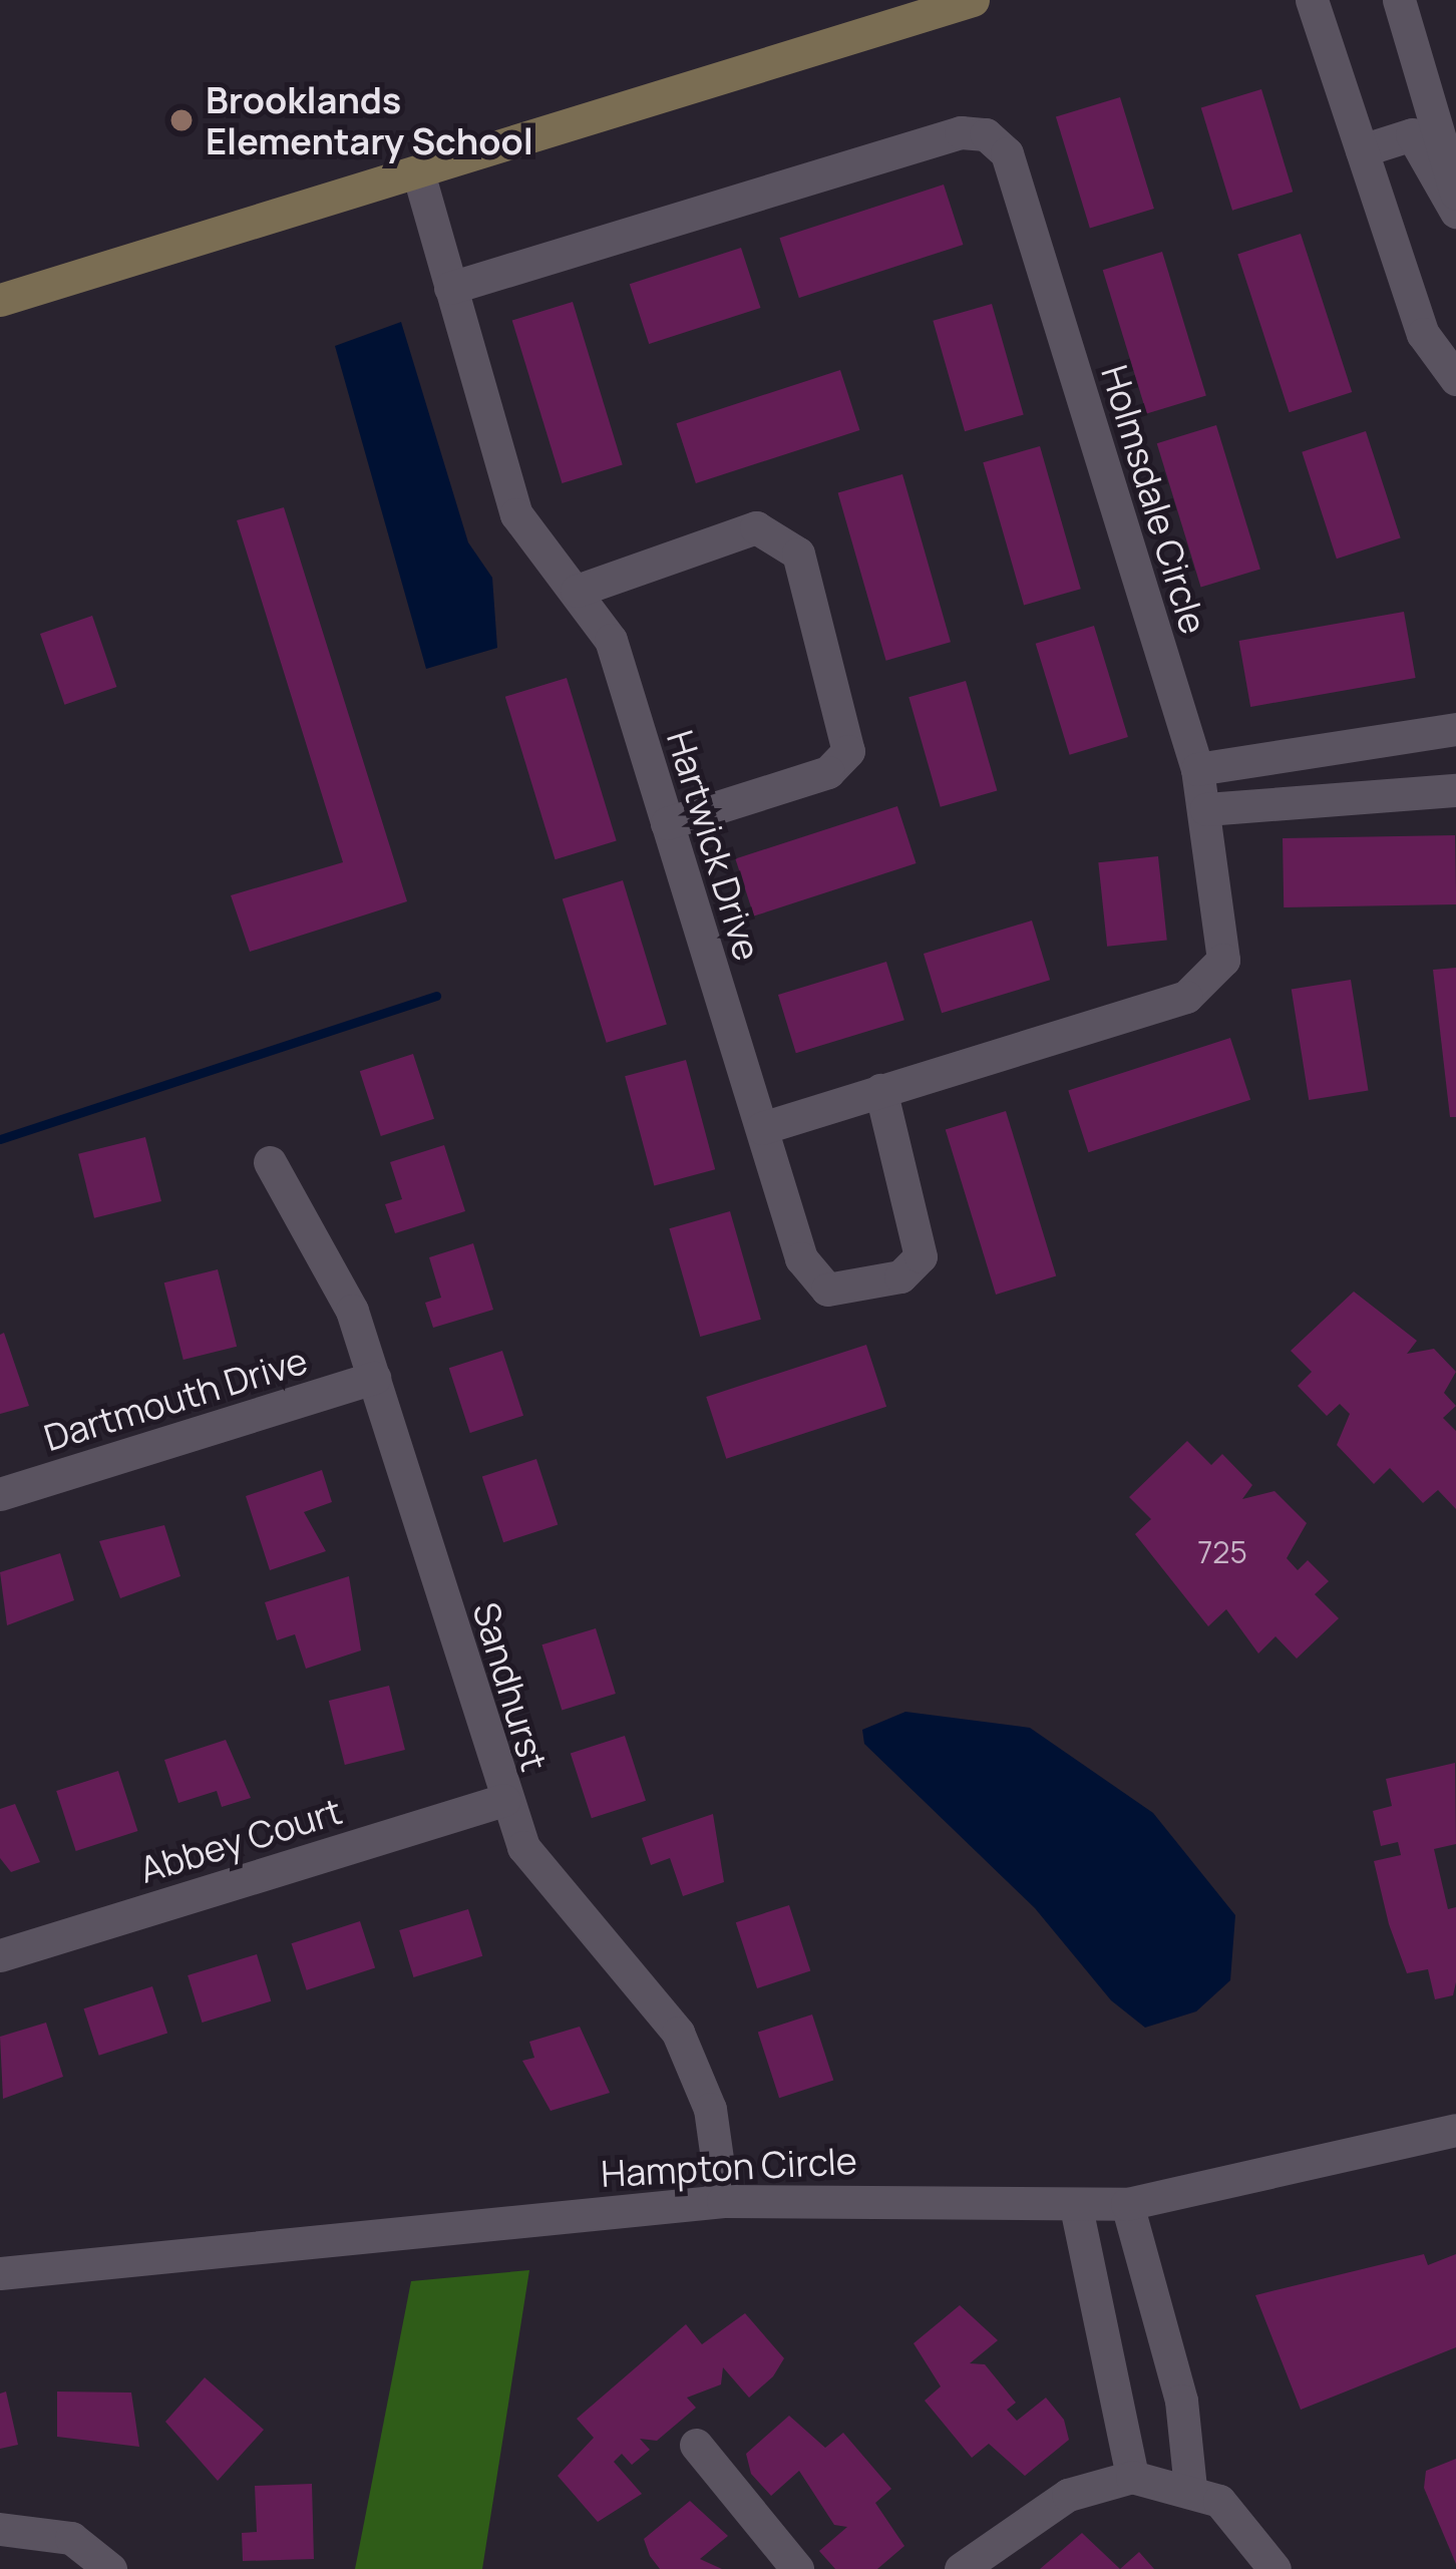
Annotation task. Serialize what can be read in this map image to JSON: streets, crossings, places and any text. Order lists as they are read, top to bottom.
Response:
{
  "streets": {
    "street": [
      "Holmsdale Circle",
      "Hartwick Drive",
      "Dartmouth Drive",
      "Sandhurst",
      "Abbey Court",
      "Hampton Circle"
    ]
  },
  "crossings": [
    ["Holmsdale Circle", "Hartwick Drive"],
    ["Dartmouth Drive", "Sandhurst"],
    ["Sandhurst", "Abbey Court"],
    ["Sandhurst", "Hampton Circle"]
  ],
  "places": ["Brooklands Elementary School"],
  "house_numbers": ["725"]
}
